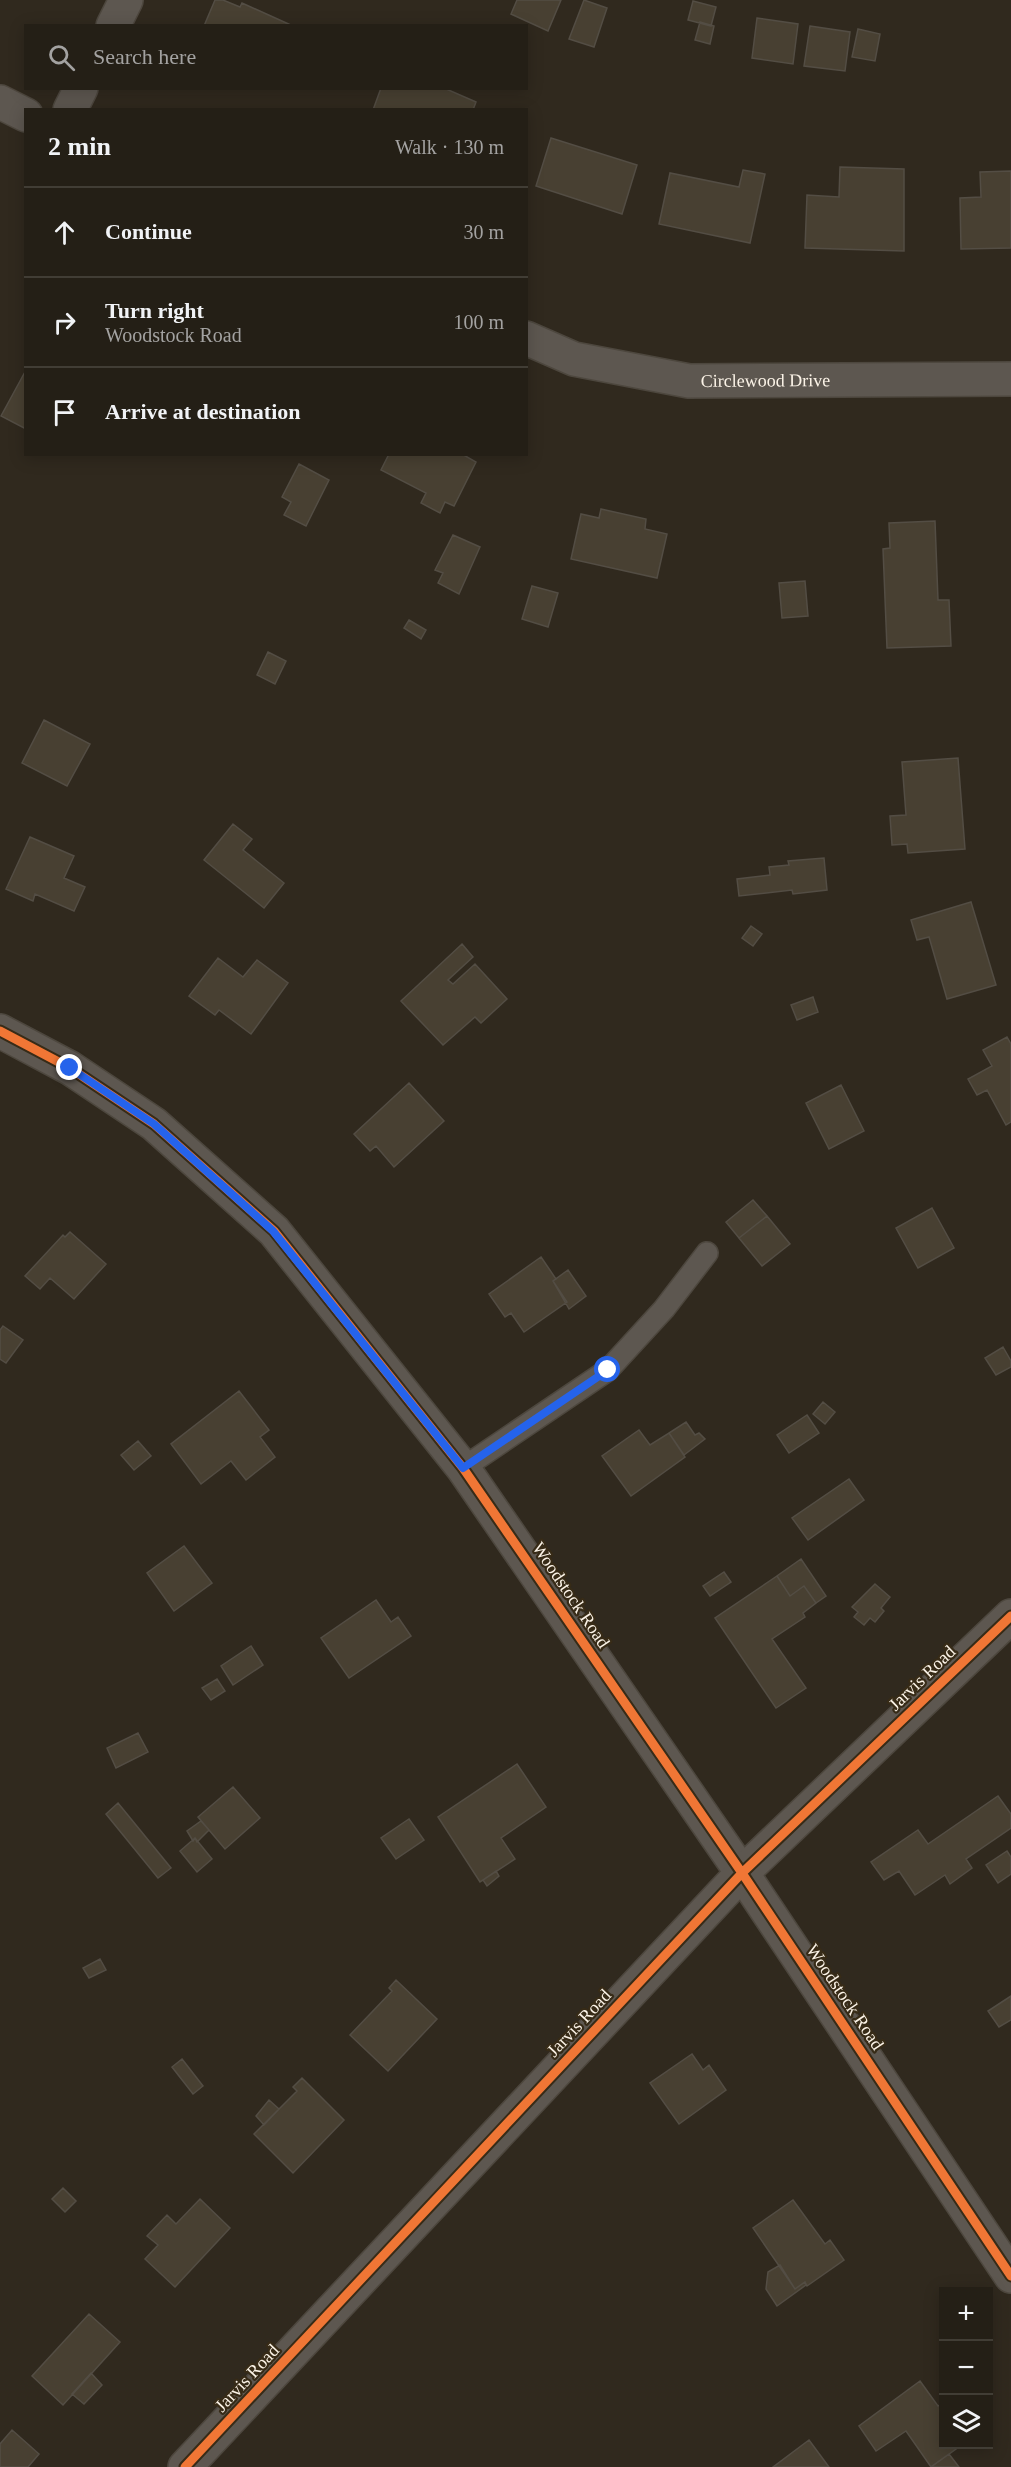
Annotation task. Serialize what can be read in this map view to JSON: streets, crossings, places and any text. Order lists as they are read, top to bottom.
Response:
{
  "streets": {
    "street": ["Circlewood Drive", "Woodstock Road", "Jarvis Road"]
  },
  "crossings": [
    ["Woodstock Road", "Jarvis Road"]
  ],
  "page": {
    "search": "Search here",
    "heading": ["2 min", "Walk · 130 m"],
    "list": [
      ["Continue", "30 m"],
      ["Turn right", "Woodstock Road", "100 m"],
      "Arrive at destination"
    ],
    "map_buttons": ["+", "−"]
  }
}
